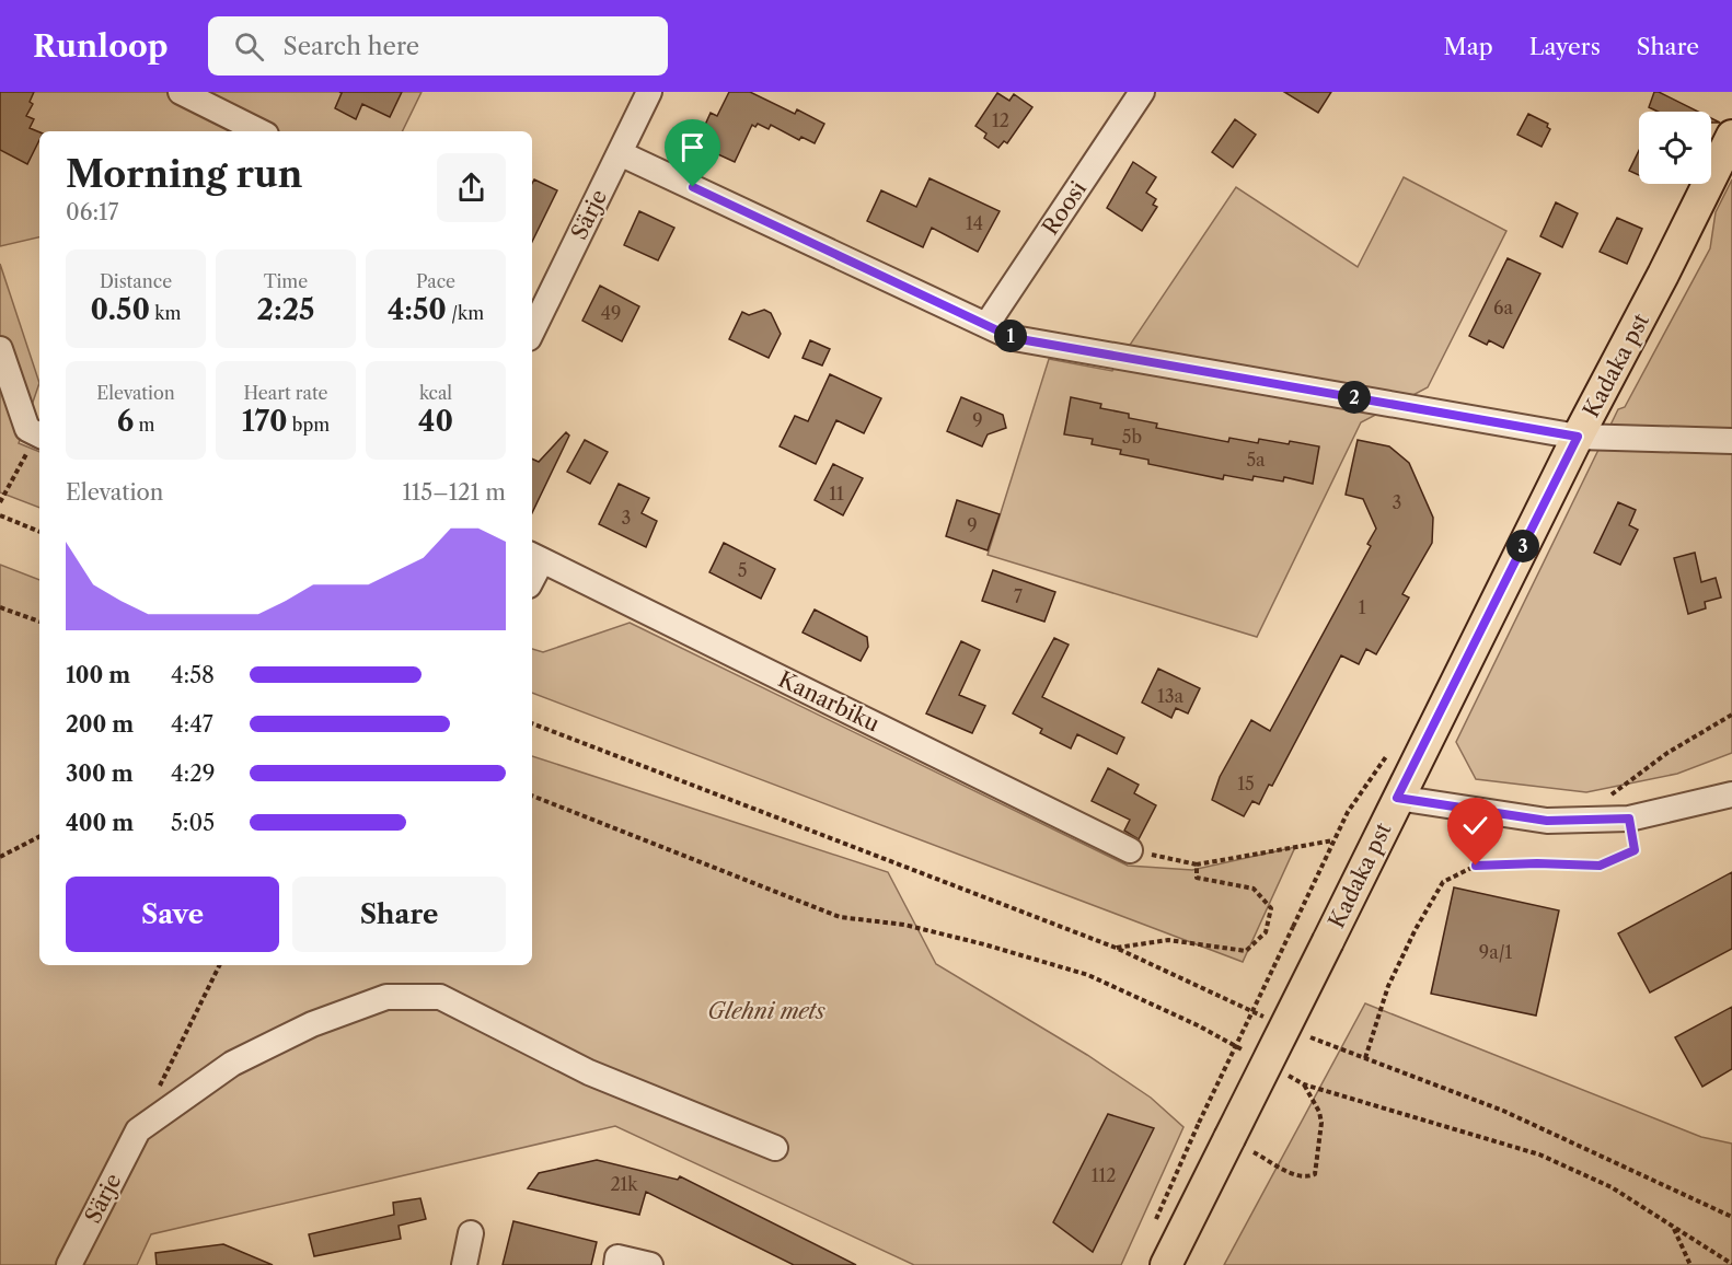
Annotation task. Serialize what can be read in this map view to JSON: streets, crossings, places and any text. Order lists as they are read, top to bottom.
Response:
{
  "streets": {
    "main road": ["Kadaka pst"],
    "street": ["Roosi", "Särje", "Kanarbiku"]
  },
  "parks": ["Glehni mets"],
  "house_numbers": [
    "12",
    "14",
    "6a",
    "49",
    "9",
    "5b",
    "5a",
    "11",
    "3",
    "3",
    "9",
    "5",
    "7",
    "1",
    "13a",
    "15",
    "9a/1",
    "112",
    "21k"
  ],
  "page": {
    "header": "Runloop",
    "search": "Search here",
    "nav": ["Map", "Layers", "Share"],
    "heading": ["Morning run", "06:17"],
    "stats": [
      ["Distance", "0.50 km"],
      ["Time", "2:25"],
      ["Pace", "4:50 /km"],
      ["Elevation", "6 m"],
      ["Heart rate", "170 bpm"],
      ["kcal", "40"]
    ],
    "pins": ["1", "2", "3"],
    "chart": ["Elevation", "115–121 m"],
    "list": [
      {
        "name": "100 m",
        "note": "4:58"
      },
      {
        "name": "200 m",
        "note": "4:47"
      },
      {
        "name": "300 m",
        "note": "4:29"
      },
      {
        "name": "400 m",
        "note": "5:05"
      }
    ],
    "buttons": ["Save", "Share"]
  }
}
